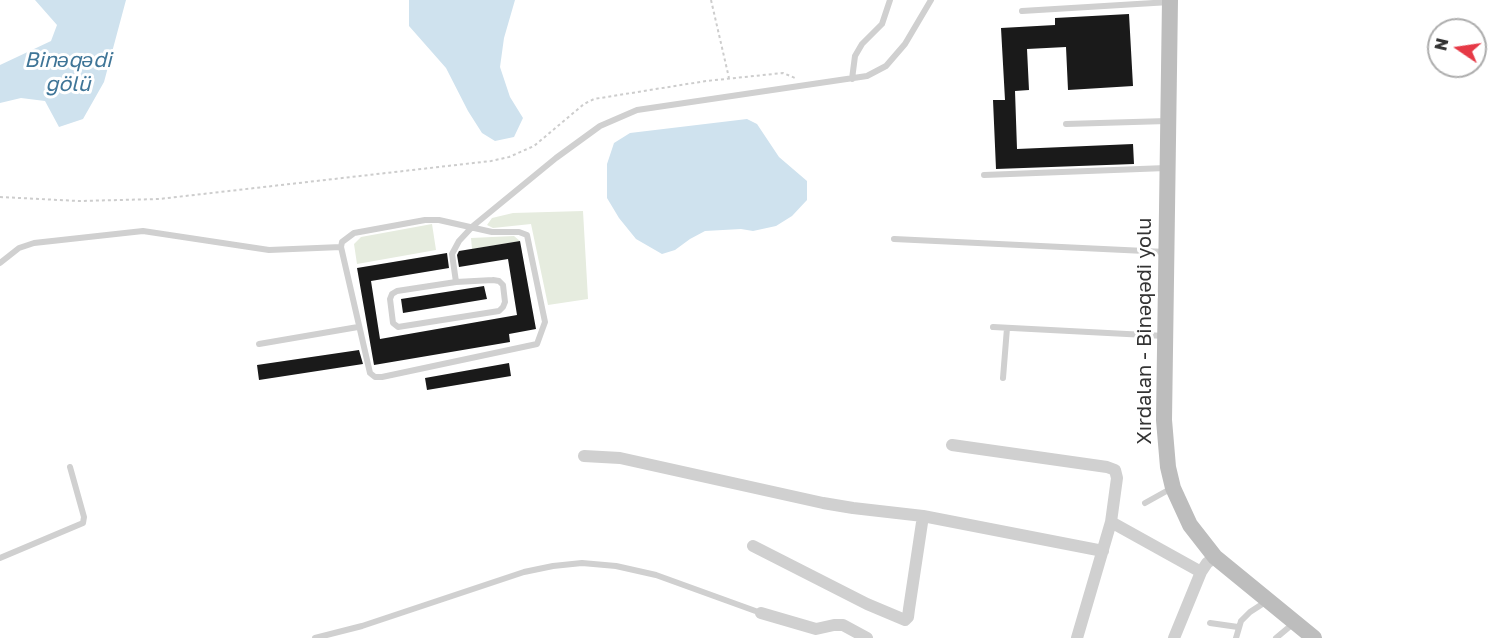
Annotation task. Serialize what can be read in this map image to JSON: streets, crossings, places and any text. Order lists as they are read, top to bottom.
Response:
{
  "streets": {
    "main road": ["Xırdalan - Binəqədi yolu"]
  },
  "water": ["Binəqədi gölü"],
  "north": "left"
}
